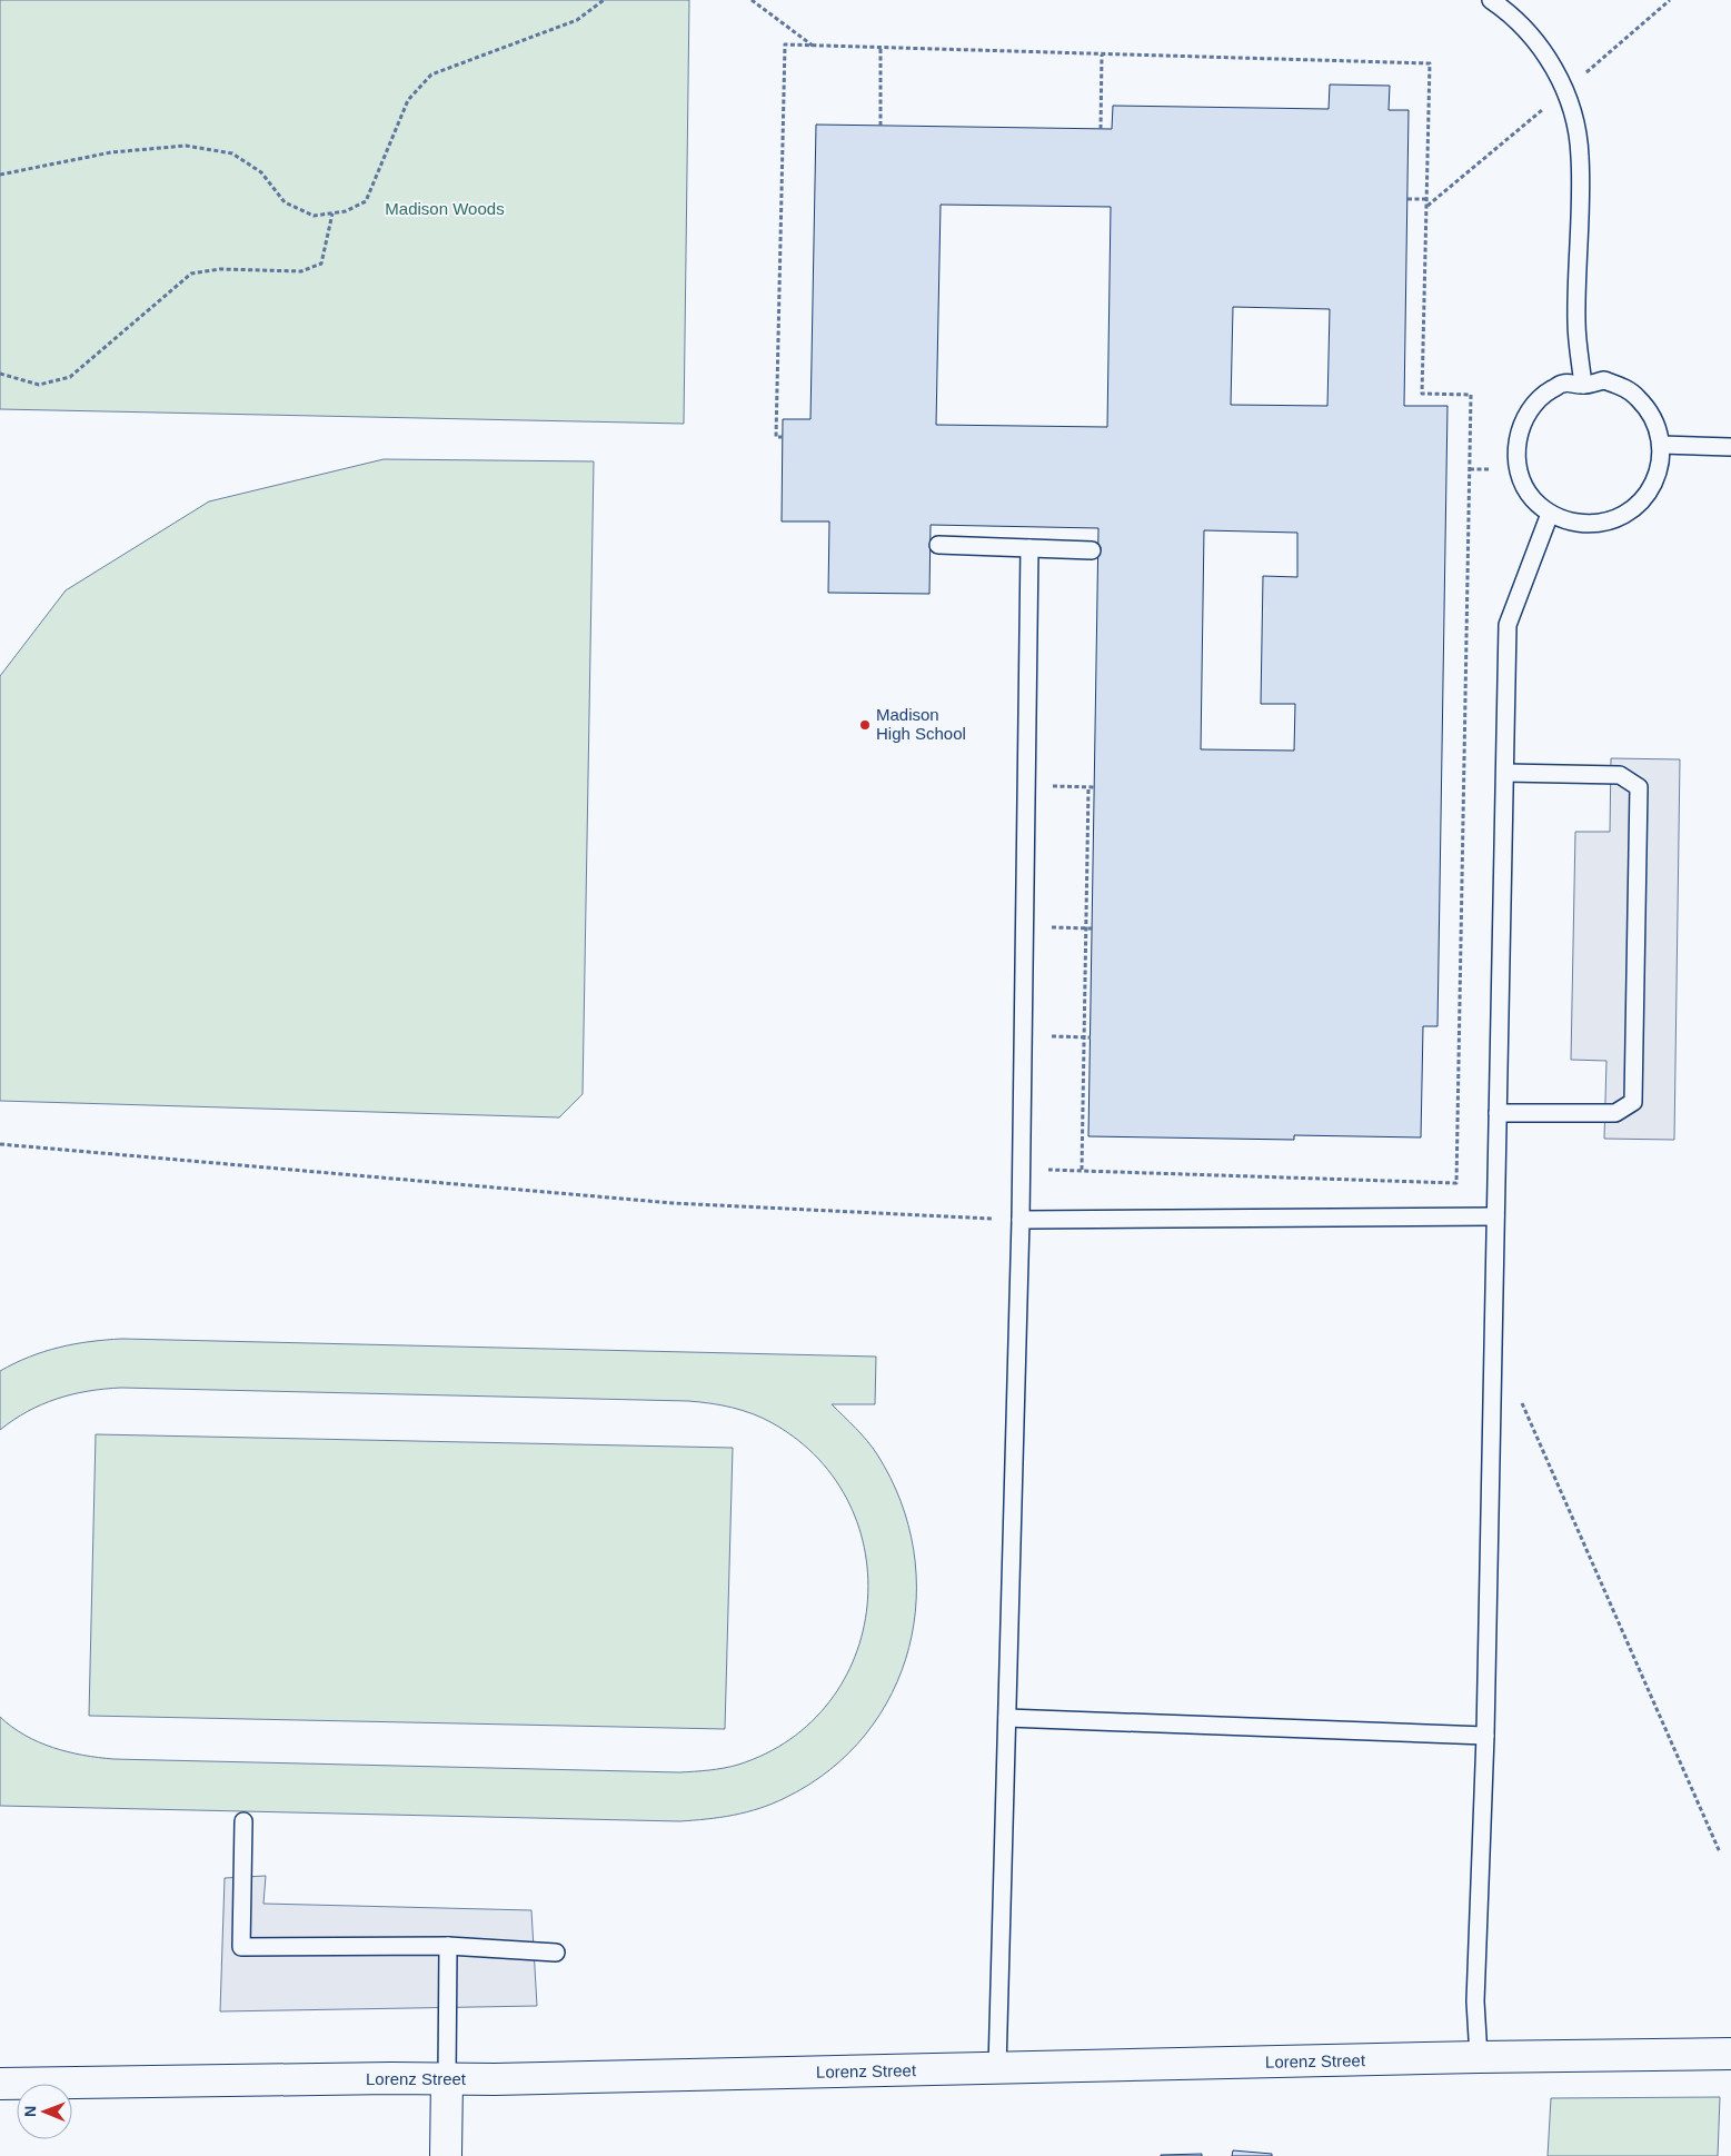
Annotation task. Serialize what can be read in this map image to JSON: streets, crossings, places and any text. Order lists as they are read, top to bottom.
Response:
{
  "streets": {
    "street": ["Lorenz Street"]
  },
  "parks": ["Madison Woods"],
  "places": ["Madison High School"],
  "north": "left"
}
